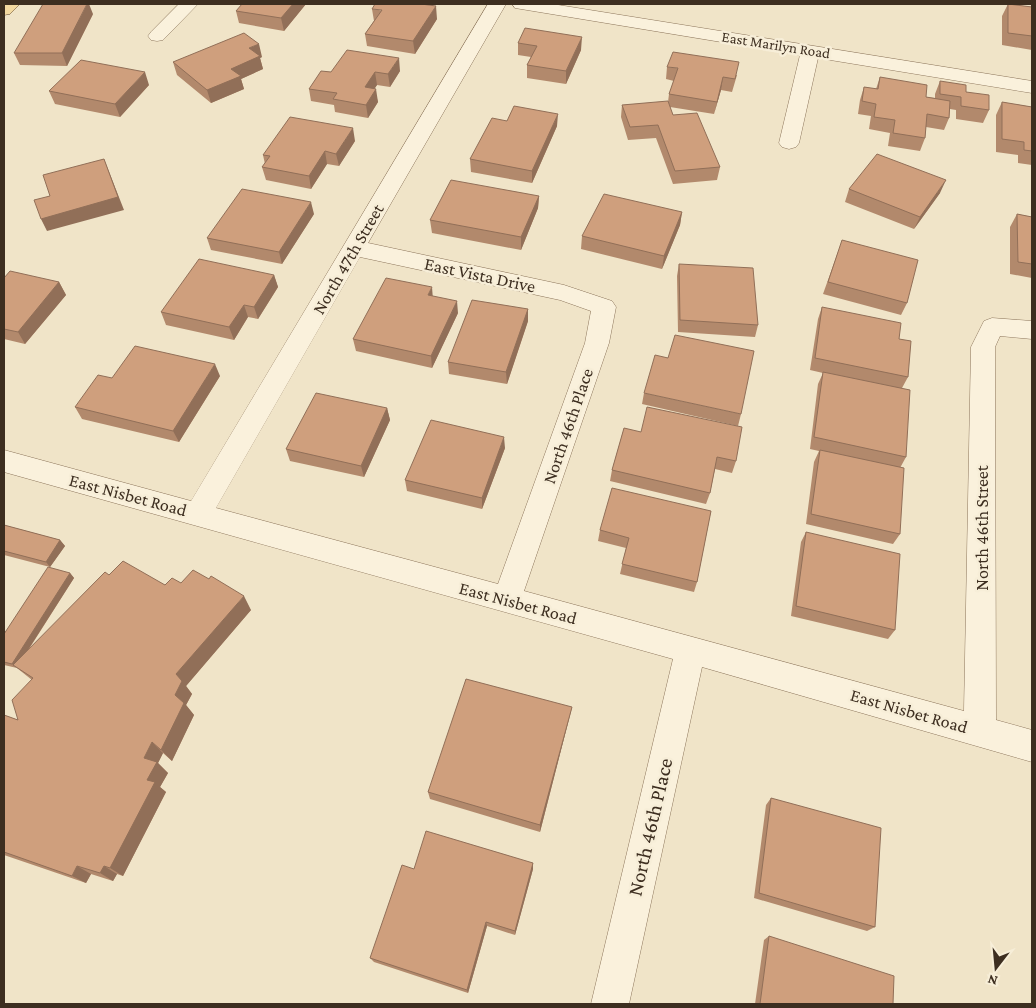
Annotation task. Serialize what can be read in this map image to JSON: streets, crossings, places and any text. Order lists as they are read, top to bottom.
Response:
{
  "streets": {
    "street": [
      "East Marilyn Road",
      "North 47th Street",
      "East Vista Drive",
      "North 46th Place",
      "East Nisbet Road",
      "North 46th Street"
    ]
  },
  "crossings": [
    ["North 47th Street", "East Vista Drive"],
    ["North 47th Street", "East Nisbet Road"],
    ["East Vista Drive", "North 46th Place"],
    ["North 46th Place", "East Nisbet Road"],
    ["East Nisbet Road", "North 46th Street"]
  ],
  "north": "bottom"
}
